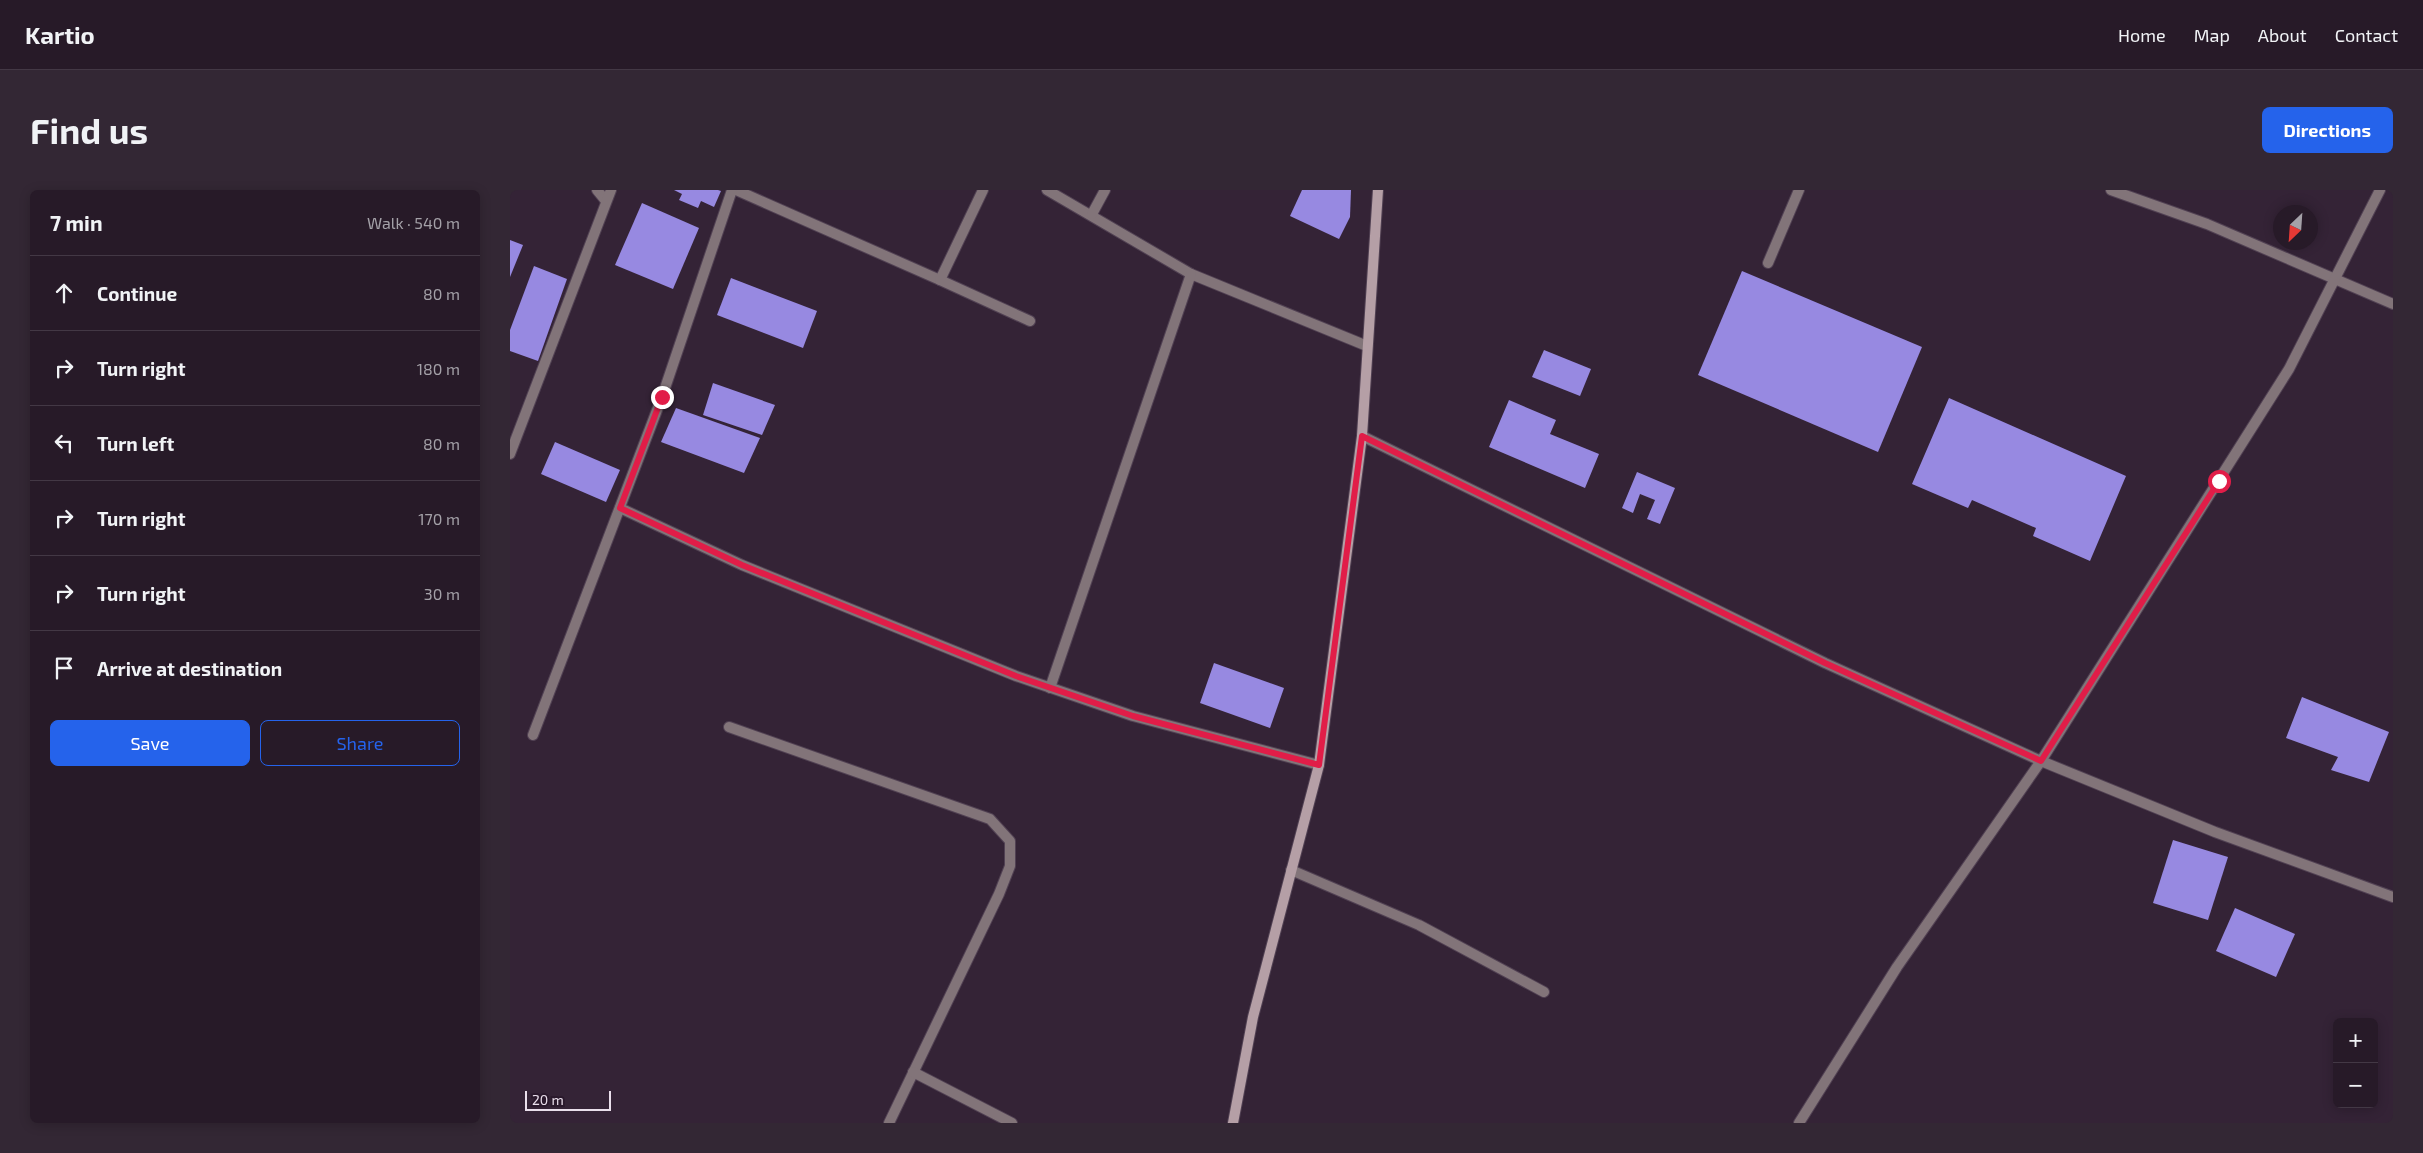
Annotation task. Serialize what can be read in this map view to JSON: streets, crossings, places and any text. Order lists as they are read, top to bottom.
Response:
{
  "scale_bar": "20 m",
  "north": "bottom left",
  "page": {
    "header": "Kartio",
    "nav": [
      "Home",
      "Map",
      "About",
      "Contact"
    ],
    "buttons": [
      "Directions",
      ["Save", "Share"]
    ],
    "title": "Find us",
    "heading": ["7 min", "Walk · 540 m"],
    "list": [
      ["Continue", "80 m"],
      ["Turn right", "180 m"],
      ["Turn left", "80 m"],
      ["Turn right", "170 m"],
      ["Turn right", "30 m"],
      "Arrive at destination"
    ],
    "map_buttons": ["+", "−"],
    "scale": "20 m"
  }
}
